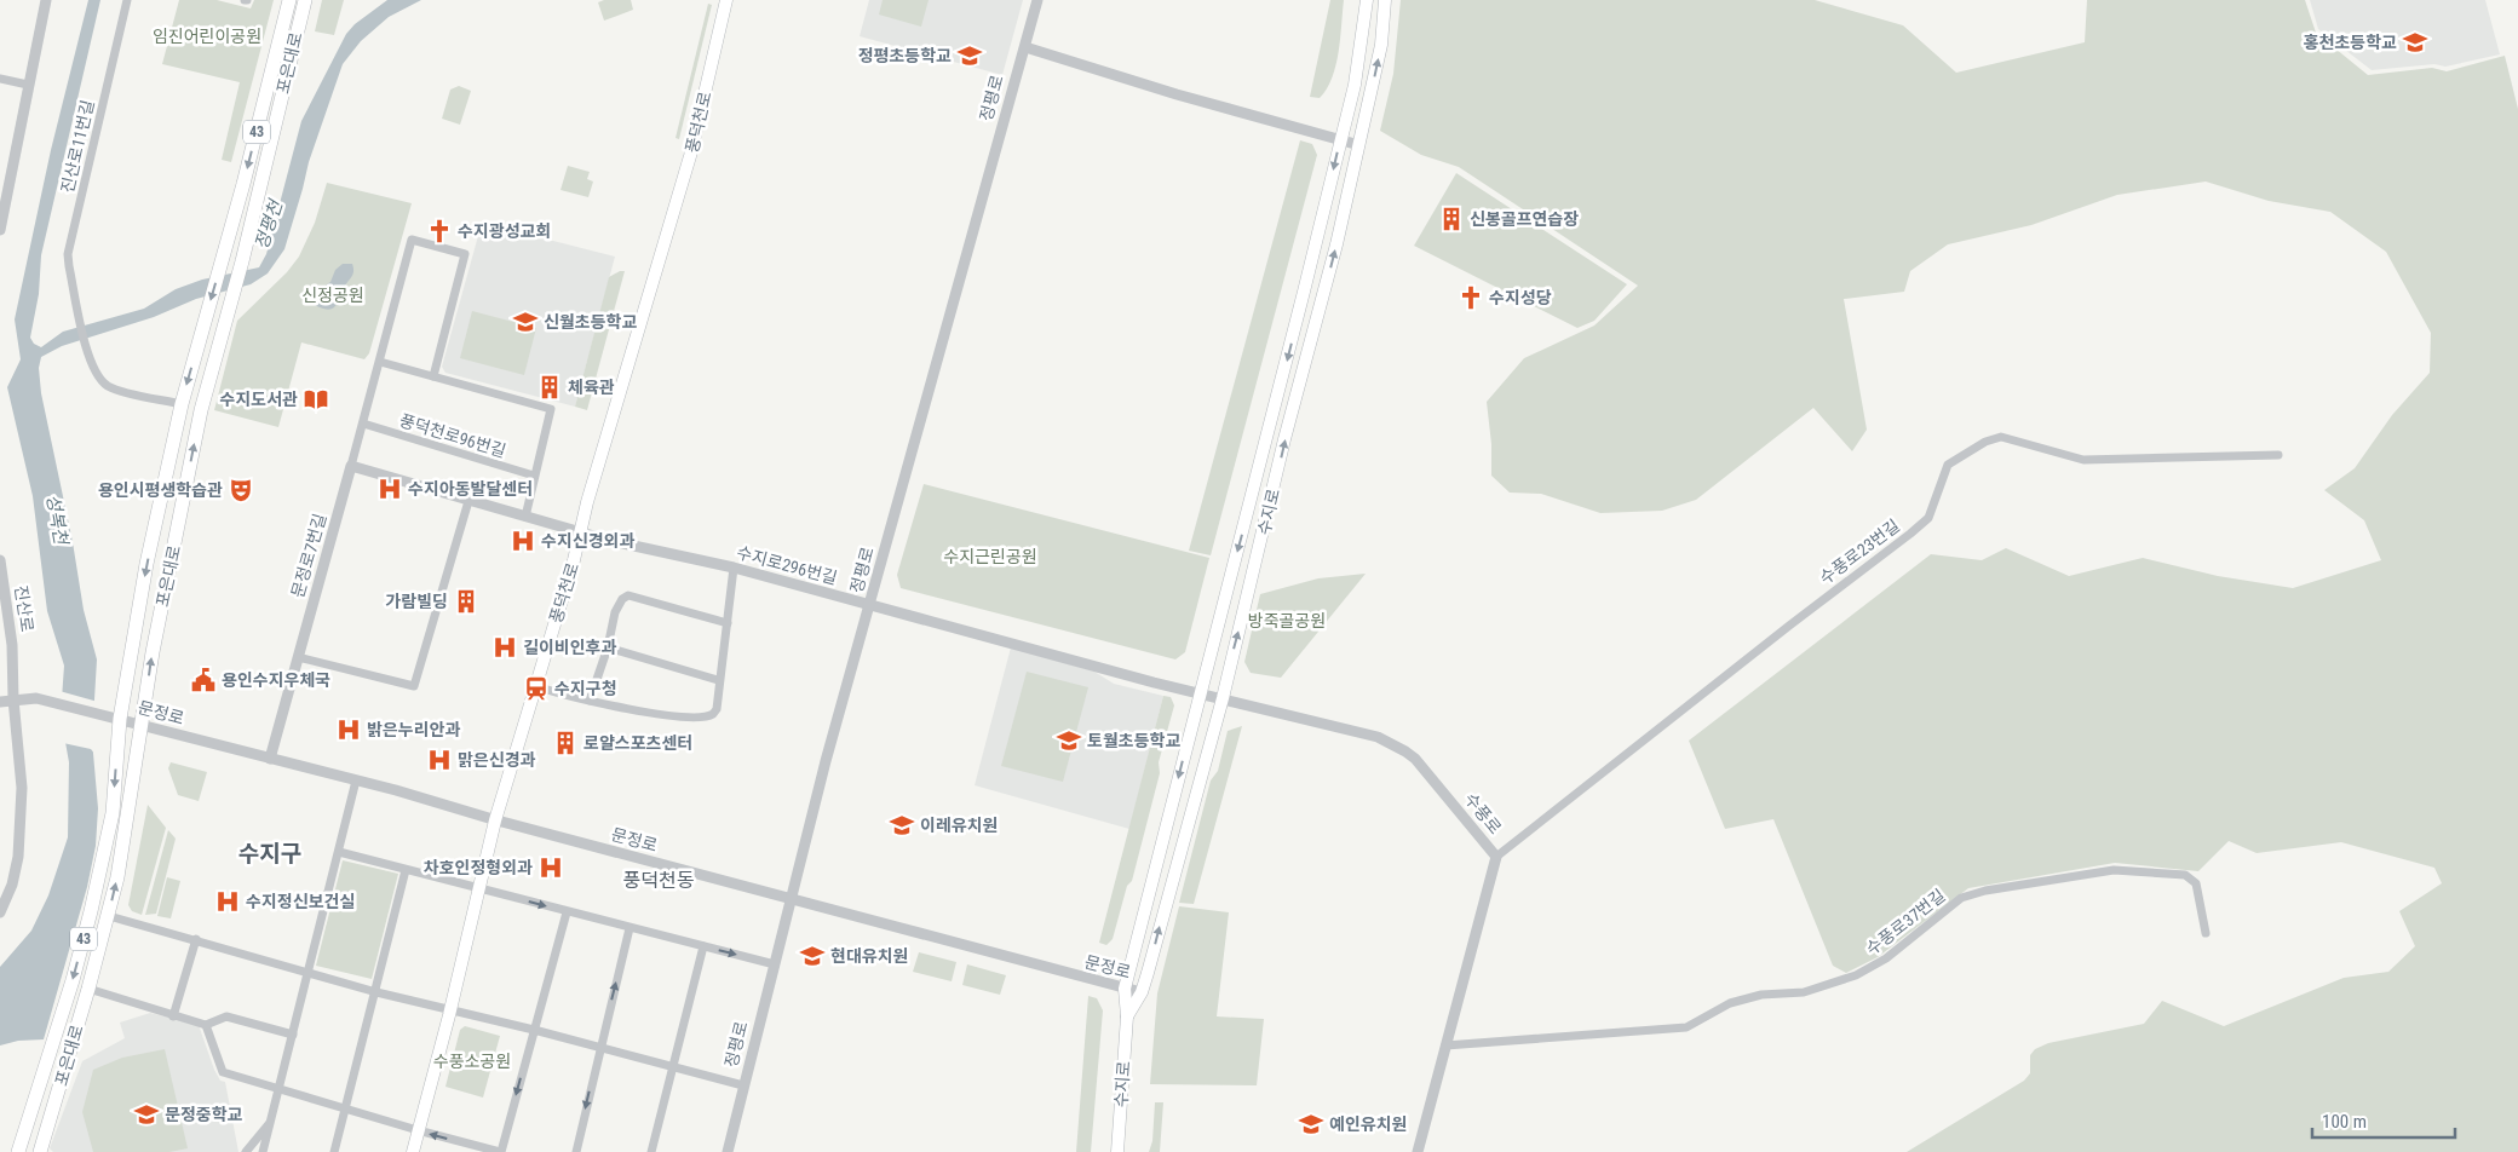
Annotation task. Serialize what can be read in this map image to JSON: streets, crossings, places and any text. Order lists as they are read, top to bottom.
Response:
{
  "streets": {
    "main road": [
      "포은대로",
      "풍덕천로",
      "43",
      "수지로"
    ],
    "street": [
      "정평로",
      "진산로11번길",
      "풍덕천로96번길",
      "수풍로23번길",
      "문정로7번길",
      "수지로296번길",
      "진산로",
      "문정로",
      "수풍로",
      "수풍로37번길"
    ]
  },
  "crossings": [
    ["포은대로", "진산로11번길"],
    ["포은대로", "문정로"],
    ["정평로", "수지로296번길"],
    ["정평로", "문정로"],
    ["풍덕천로", "수지로296번길"],
    ["풍덕천로", "문정로"],
    ["풍덕천로96번길", "문정로7번길"],
    ["수지로", "수지로296번길"],
    ["수지로", "문정로"],
    ["수지로", "수풍로"],
    ["수풍로23번길", "수풍로"],
    ["문정로7번길", "수지로296번길"],
    ["문정로7번길", "문정로"],
    ["수지로296번길", "수풍로"],
    ["진산로", "문정로"],
    ["수풍로", "수풍로37번길"]
  ],
  "districts": ["수지구", "풍덕천동"],
  "water": ["정평천", "성복천"],
  "parks": [
    "임진어린이공원",
    "신정공원",
    "수지근린공원",
    "방죽골공원",
    "수풍소공원"
  ],
  "places": {
    "school or university": [
      "홍천초등학교",
      "정평초등학교",
      "신월초등학교",
      "토월초등학교",
      "이레유치원",
      "현대유치원",
      "문정중학교",
      "예인유치원"
    ],
    "building": [
      "신봉골프연습장",
      "체육관",
      "가람빌딩",
      "로얄스포츠센터"
    ],
    "church": ["수지광성교회", "수지성당"],
    "library": ["수지도서관"],
    "hospital": [
      "수지아동발달센터",
      "수지신경외과",
      "길이비인후과",
      "밝은누리안과",
      "맑은신경과",
      "차호인정형외과",
      "수지정신보건실"
    ],
    "theatre": ["용인시평생학습관"],
    "public building": ["용인수지우체국"],
    "station": ["수지구청"]
  },
  "scale_bar": "100 m"
}
